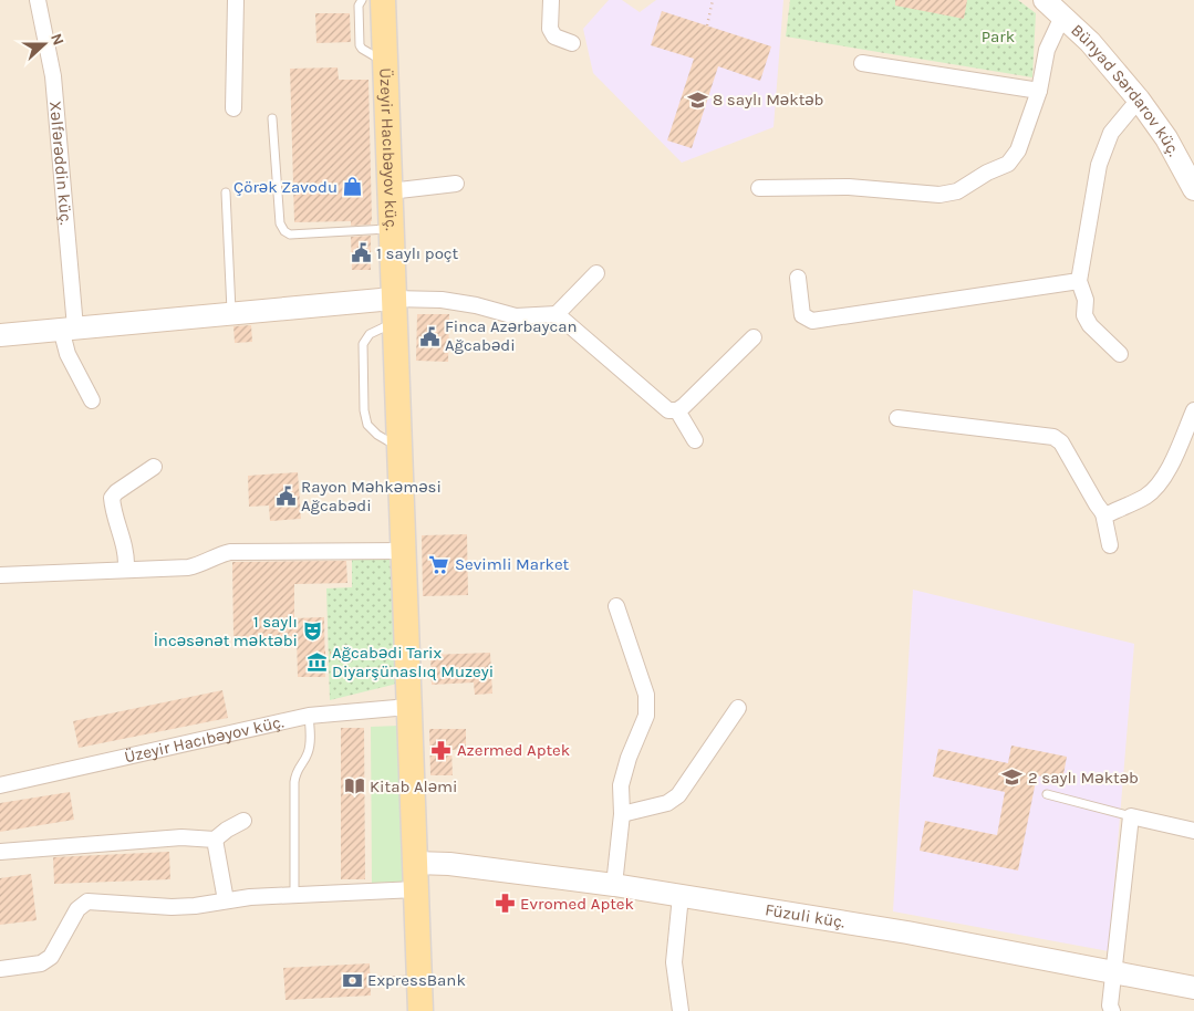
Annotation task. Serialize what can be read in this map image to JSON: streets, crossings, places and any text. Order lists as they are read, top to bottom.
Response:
{
  "streets": {
    "main road": ["Üzeyir Hacıbəyov küç."],
    "street": ["Bünyad Sərdarov küç.", "Xəlfərəddin küç.", "Füzuli küç."]
  },
  "crossings": [
    ["Üzeyir Hacıbəyov küç.", "Füzuli küç."]
  ],
  "parks": ["Park"],
  "places": {
    "school or university": ["8 saylı Məktəb", "2 saylı Məktəb"],
    "shop": ["Çörək Zavodu"],
    "public building": ["1 saylı poçt", "Finca Azərbaycan Ağcabədi", "Rayon Məhkəməsi Ağcabədi"],
    "supermarket": ["Sevimli Market"],
    "theatre": ["1 saylı İncəsənət məktəbi"],
    "museum": ["Ağcabədi Tarix Diyarşünaslıq Muzeyi"],
    "pharmacy": ["Azermed Aptek", "Evromed Aptek"],
    "library": ["Kitab Aləmi"],
    "bank": ["ExpressBank"]
  },
  "north": "right"
}
